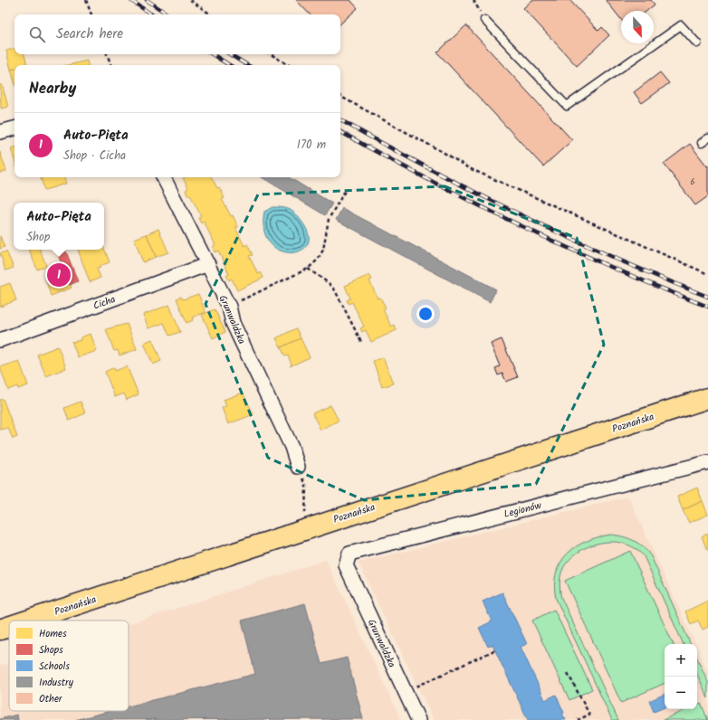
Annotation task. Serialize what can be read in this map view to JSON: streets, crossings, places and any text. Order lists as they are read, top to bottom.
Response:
{
  "streets": {
    "main road": ["Poznańska"],
    "street": ["Cicha", "Grunwaldzka", "Legionów"]
  },
  "crossings": [
    ["Cicha", "Grunwaldzka"],
    ["Grunwaldzka", "Legionów"]
  ],
  "house_numbers": ["6"],
  "legend": [
    "Homes",
    "Shops",
    "Schools",
    "Industry",
    "Other"
  ],
  "north": "bottom",
  "page": {
    "search": "Search here",
    "heading": "Nearby",
    "list": [
      {
        "mark": "1",
        "name": "Auto-Pięta",
        "note": "Shop · Cicha",
        "value": "170 m"
      }
    ],
    "popup": ["Auto-Pięta", "Shop"],
    "pins": "1",
    "map_buttons": ["+", "−"]
  }
}
